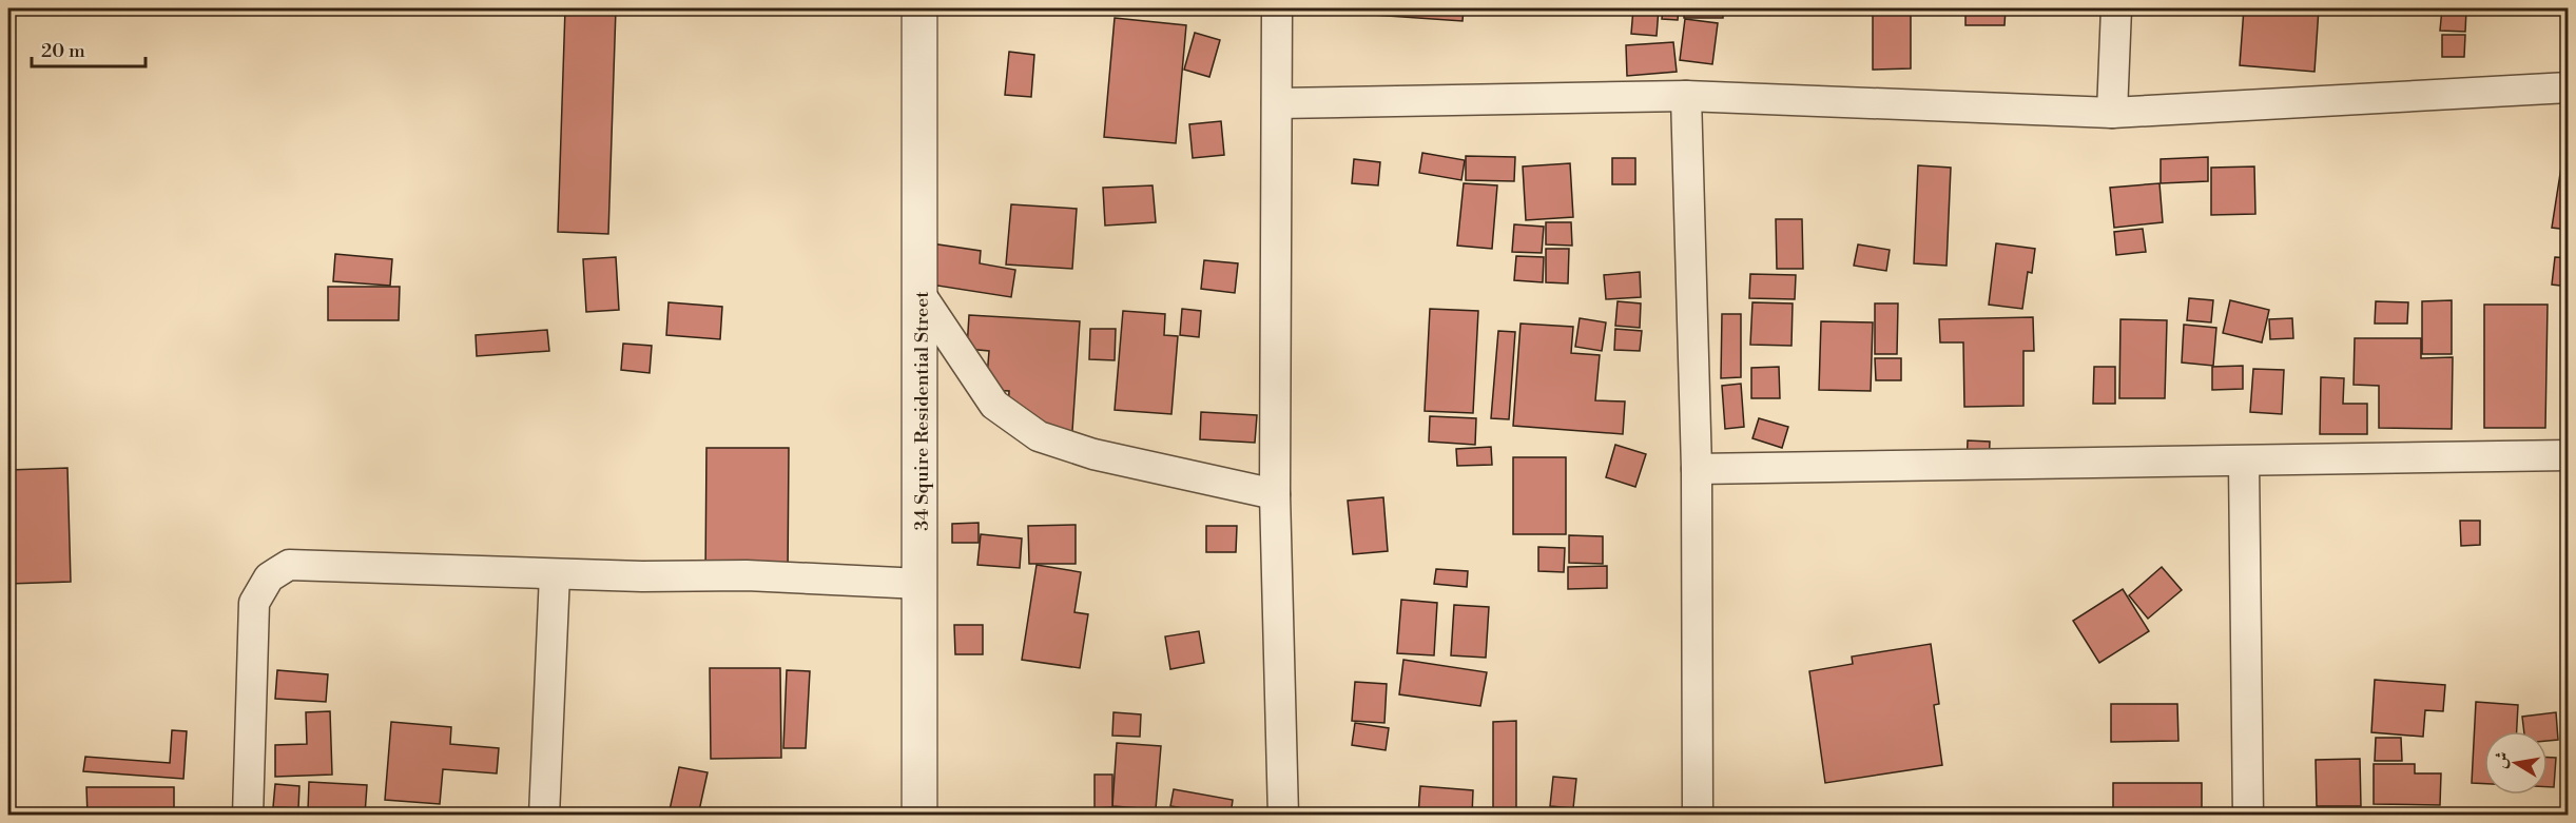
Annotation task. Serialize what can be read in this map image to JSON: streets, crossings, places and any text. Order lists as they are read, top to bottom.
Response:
{
  "streets": {
    "street": ["34 Squire Residential Street"]
  },
  "scale_bar": "20 m",
  "north": "left"
}
